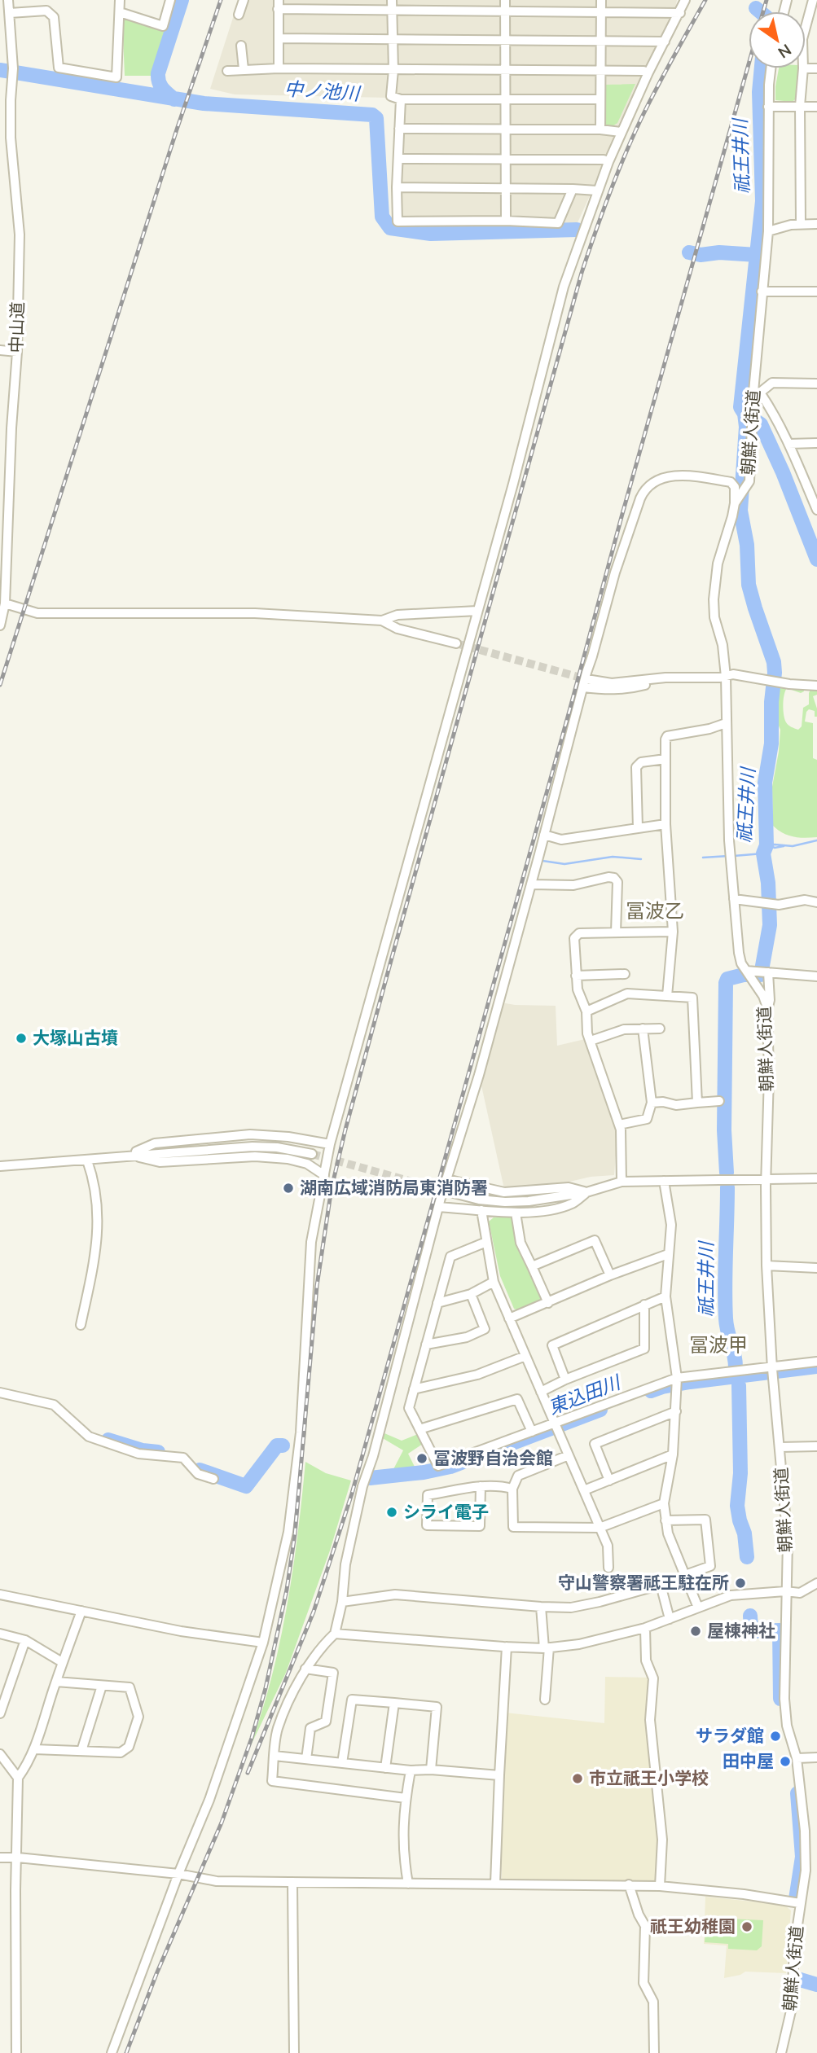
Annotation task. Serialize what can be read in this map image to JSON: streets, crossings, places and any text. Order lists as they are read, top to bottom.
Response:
{
  "streets": {
    "street": ["中山道", "朝鮮人街道"]
  },
  "districts": ["冨波乙", "冨波甲"],
  "water": ["中ノ池川", "祇王井川", "東込田川"],
  "places": [
    "大塚山古墳",
    "湖南広域消防局東消防署",
    "冨波野自治会館",
    "シライ電子",
    "守山警察署祗王駐在所",
    "屋棟神社",
    "サラダ館",
    "田中屋",
    "市立祇王小学校",
    "祇王幼稚園"
  ],
  "north": "bottom right"
}
